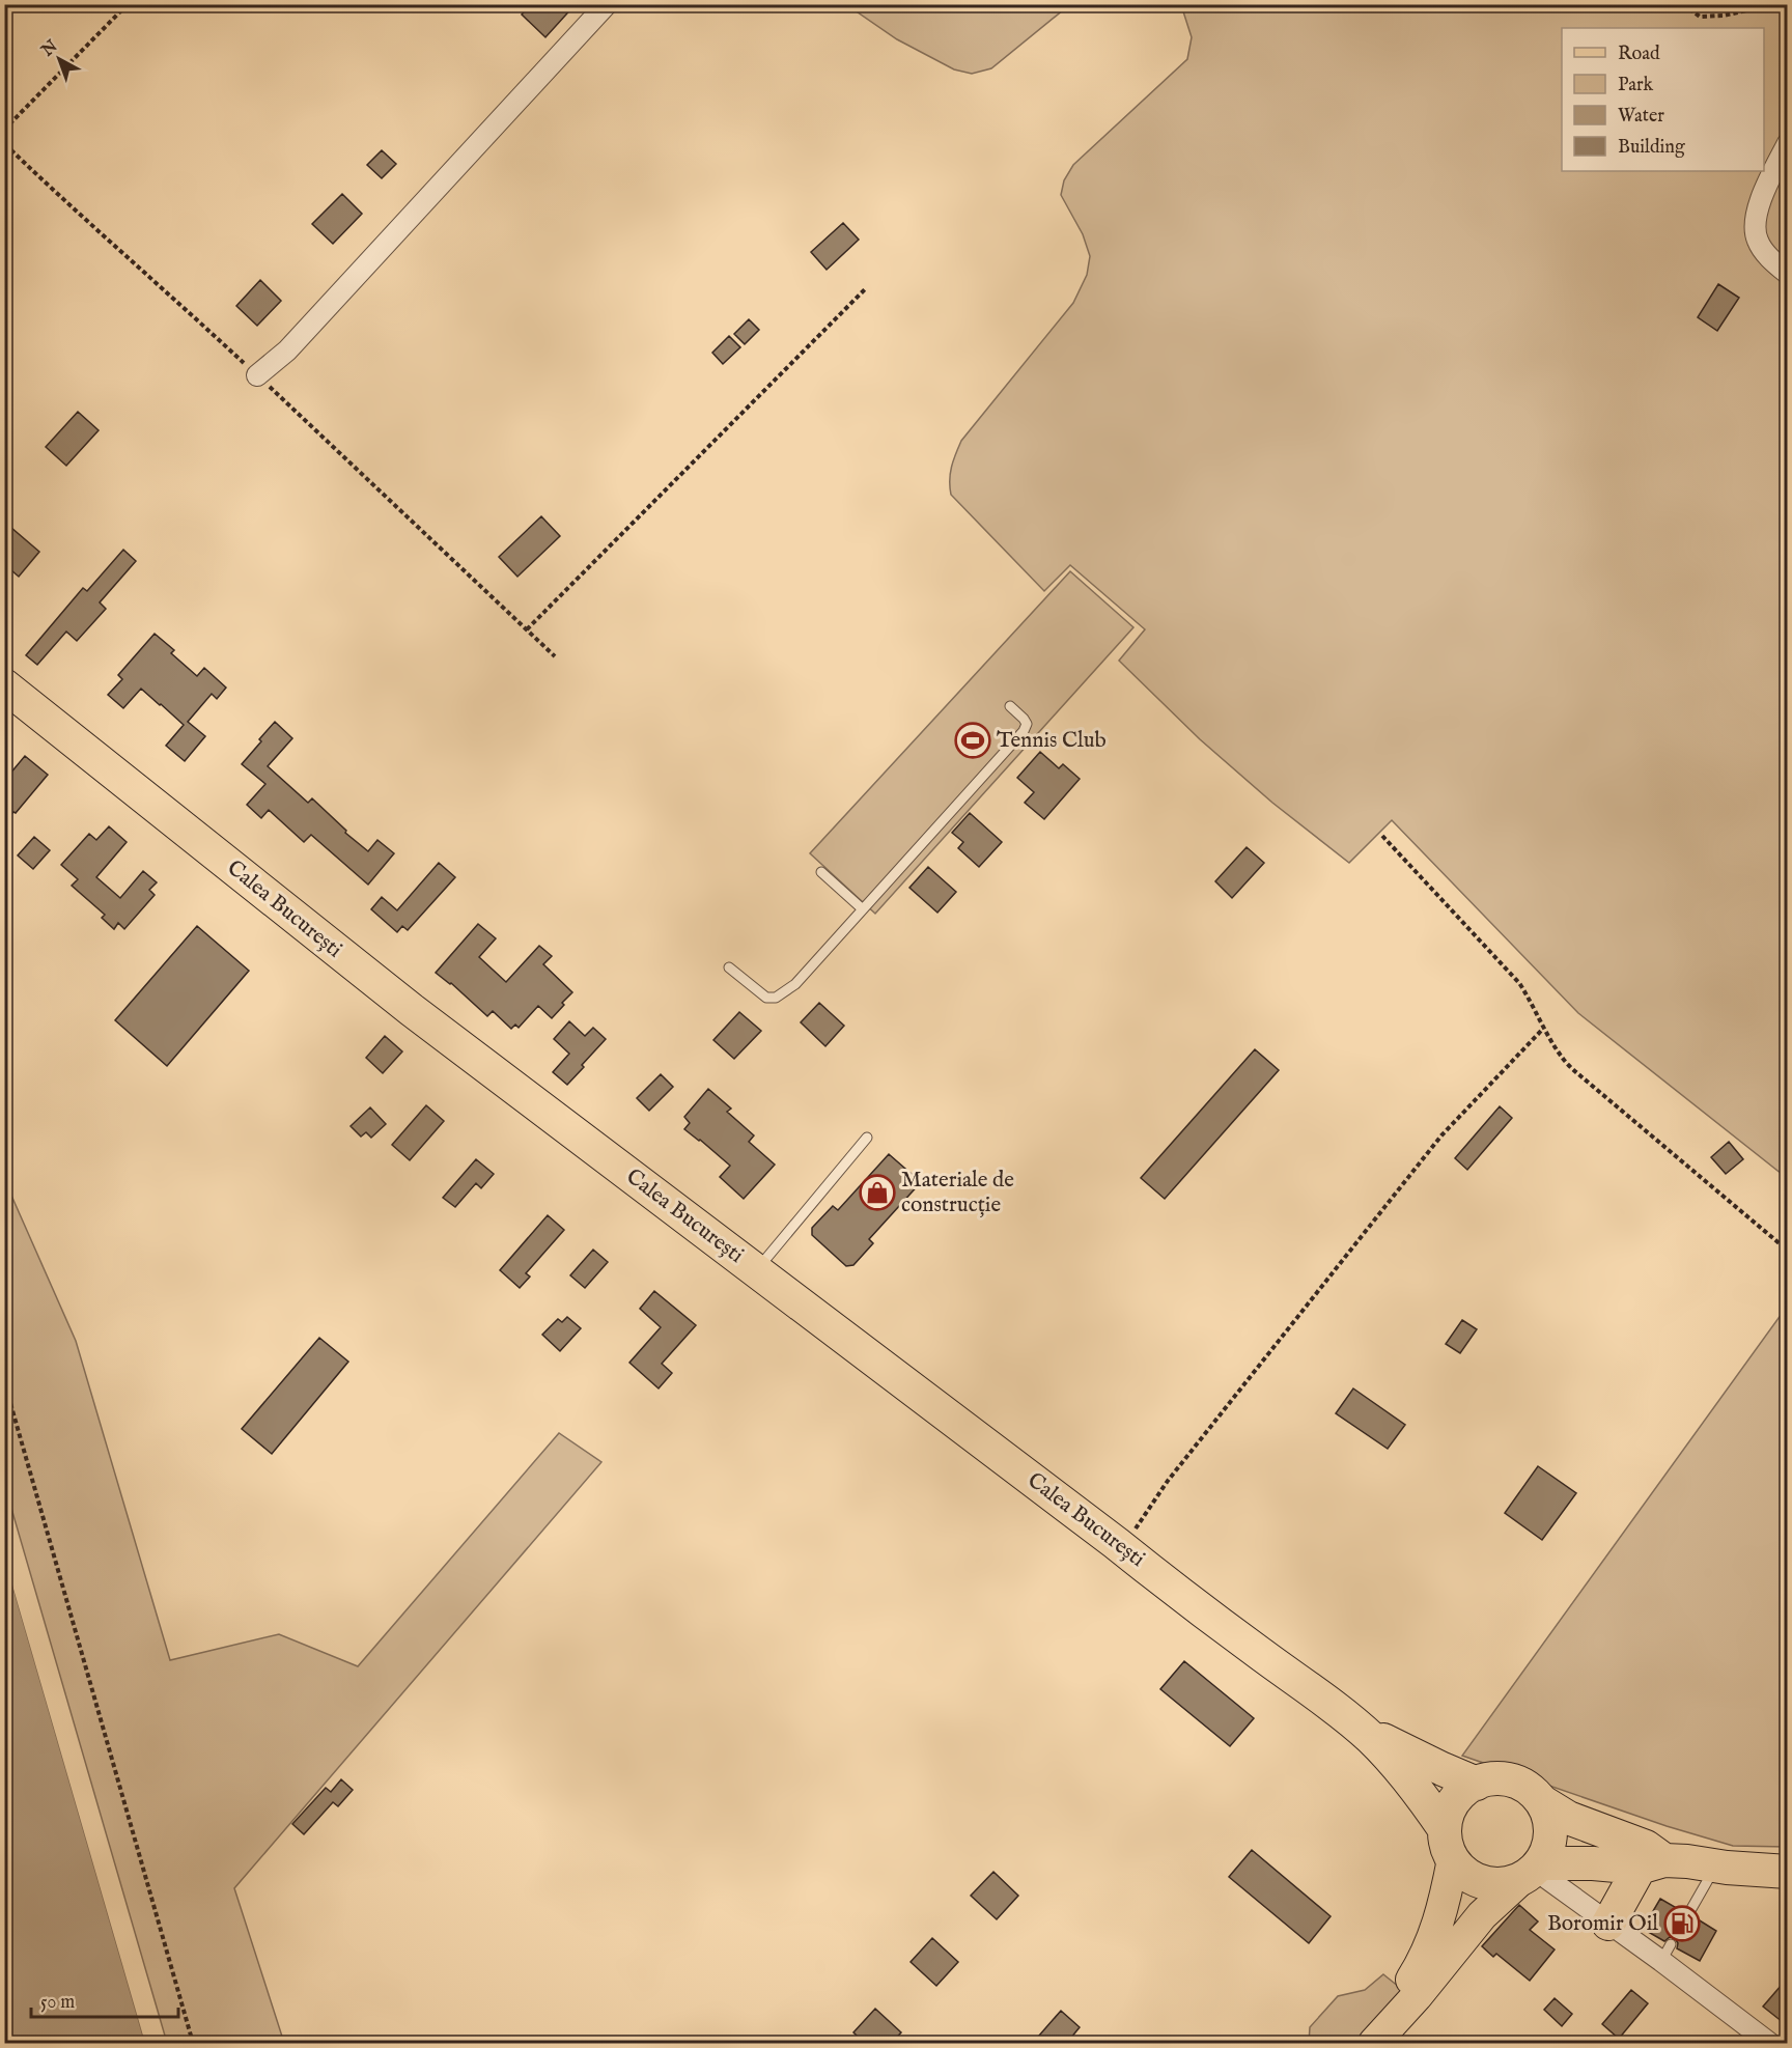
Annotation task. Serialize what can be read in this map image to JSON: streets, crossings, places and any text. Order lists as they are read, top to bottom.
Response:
{
  "streets": {
    "highway": ["Calea București"]
  },
  "places": {
    "sports": ["Tennis Club"],
    "shop": ["Materiale de construcție"],
    "fuel station": ["Boromir Oil"]
  },
  "legend": [
    "Road",
    "Park",
    "Water",
    "Building"
  ],
  "scale_bar": "50 m",
  "north": "top left"
}
